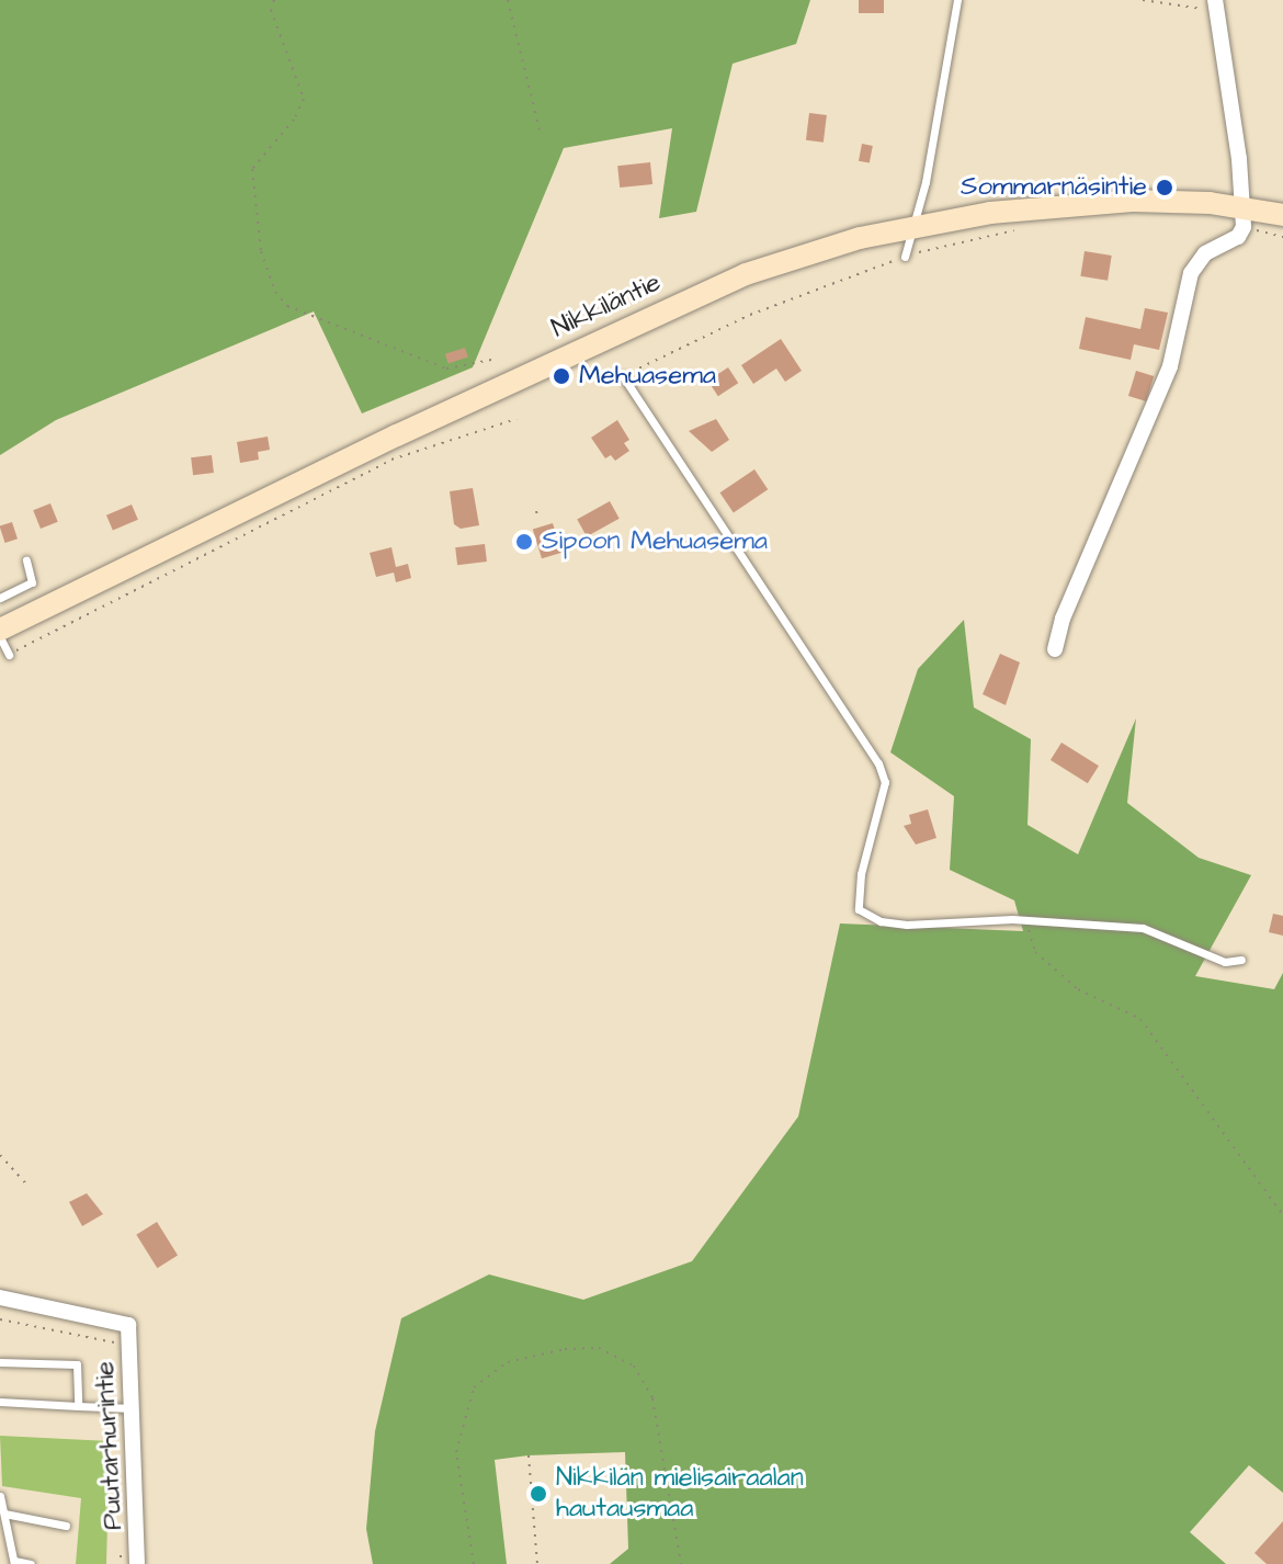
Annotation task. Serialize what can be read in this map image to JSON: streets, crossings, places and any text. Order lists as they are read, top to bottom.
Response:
{
  "streets": {
    "street": ["Nikkiläntie", "Puutarhurintie"]
  },
  "places": [
    "Sommarnäsintie",
    "Mehuasema",
    "Sipoon Mehuasema",
    "Nikkilän mielisairaalan hautausmaa"
  ]
}
